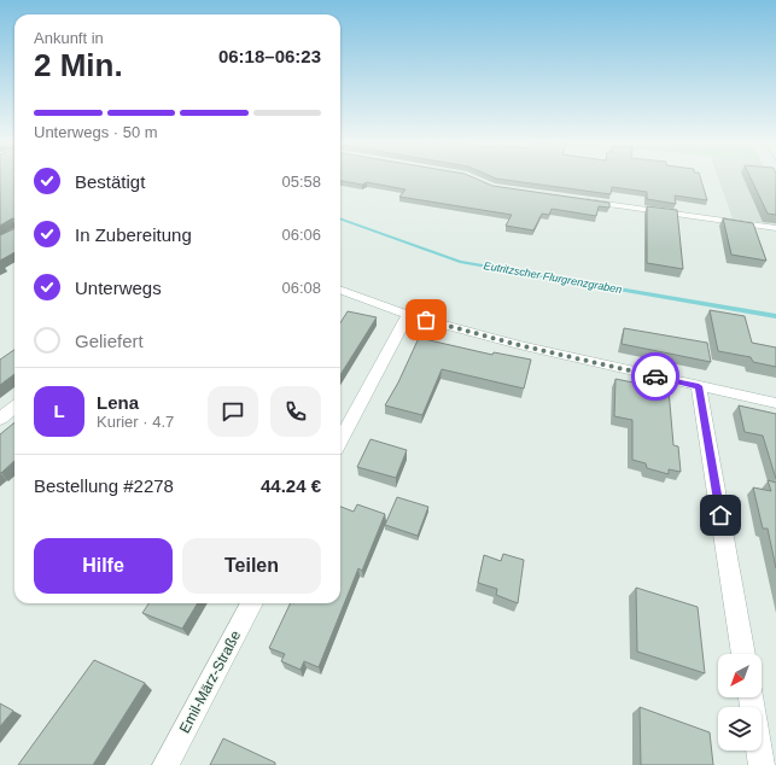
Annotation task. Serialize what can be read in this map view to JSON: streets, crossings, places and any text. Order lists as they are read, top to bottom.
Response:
{
  "streets": {
    "street": ["Emil-März-Straße"]
  },
  "water": ["Eutritzscher Flurgrenzgraben"],
  "north": "bottom left",
  "page": {
    "heading": ["2 Min.", "Ankunft in", "06:18–06:23"],
    "panel": [
      "Lena",
      "Kurier · 4.7",
      "Bestellung #2278",
      "44.24 €"
    ],
    "bar": "Unterwegs · 50 m",
    "list": [
      ["Bestätigt", "05:58"],
      ["In Zubereitung", "06:06"],
      ["Unterwegs", "06:08"],
      "Geliefert"
    ],
    "round": "L",
    "buttons": ["Hilfe", "Teilen"]
  }
}
